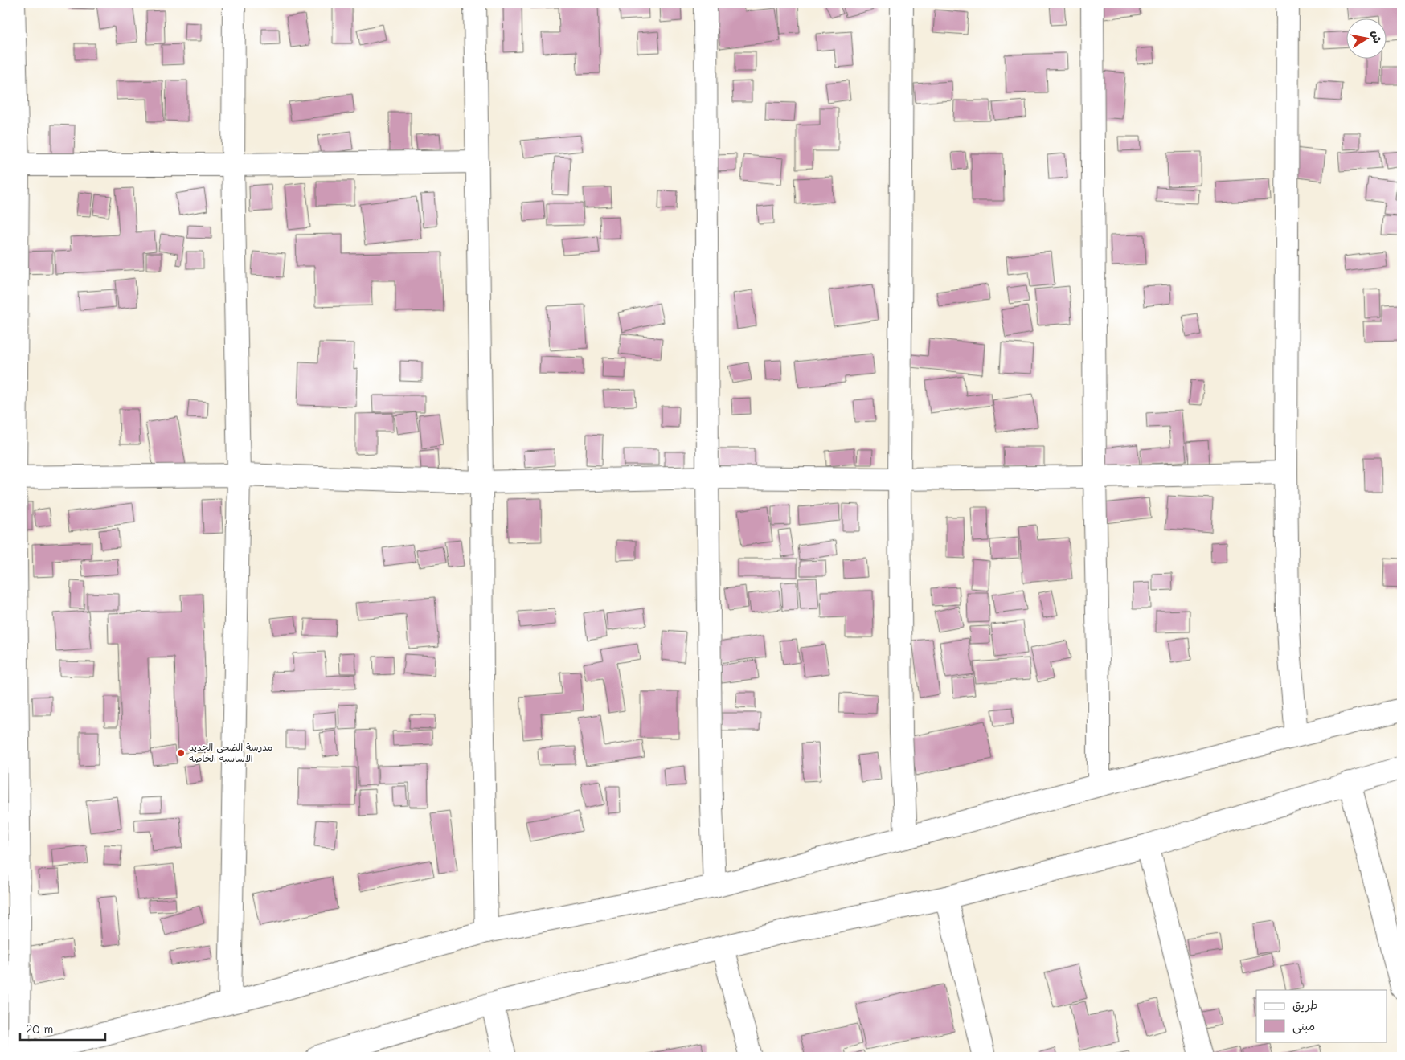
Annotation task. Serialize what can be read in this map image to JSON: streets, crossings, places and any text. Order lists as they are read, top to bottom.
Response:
{
  "places": ["مدرسة الضحي الجديد الاساسية الخاصة"],
  "legend": ["طريق", "مبنى"],
  "scale_bar": "20 m",
  "north": "right"
}
